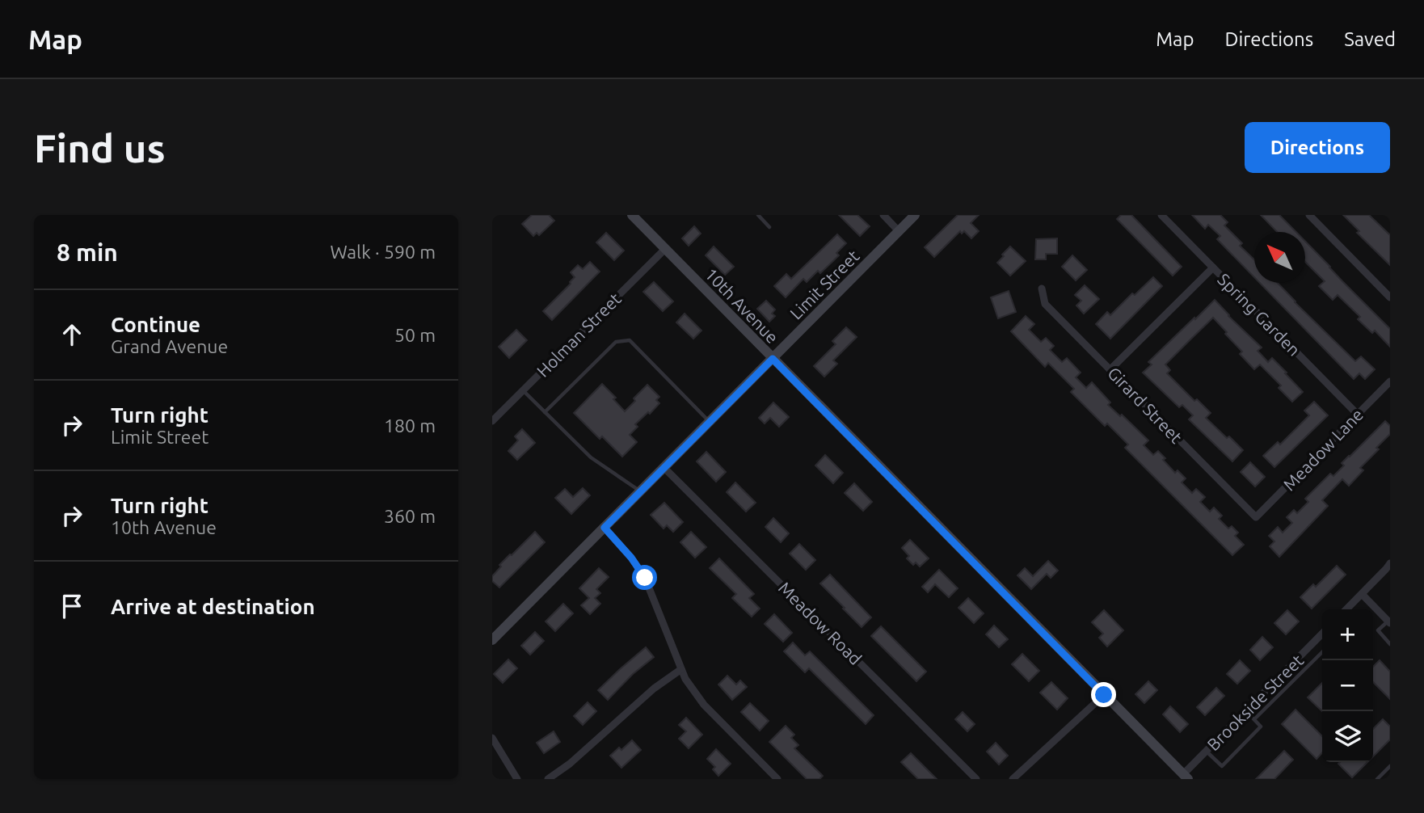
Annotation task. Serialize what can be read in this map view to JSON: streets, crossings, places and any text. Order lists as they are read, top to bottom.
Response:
{
  "streets": {
    "street": [
      "Limit Street",
      "10th Avenue",
      "Spring Garden",
      "Holman Street",
      "Girard Street",
      "Meadow Lane",
      "Meadow Road",
      "Brookside Street"
    ]
  },
  "crossings": [
    ["Limit Street", "10th Avenue"],
    ["Limit Street", "Meadow Road"],
    ["10th Avenue", "Holman Street"],
    ["10th Avenue", "Brookside Street"],
    ["Spring Garden", "Meadow Lane"],
    ["Girard Street", "Meadow Lane"]
  ],
  "north": "top left",
  "page": {
    "header": "Map",
    "nav": ["Map", "Directions", "Saved"],
    "buttons": "Directions",
    "title": "Find us",
    "heading": ["8 min", "Walk · 590 m"],
    "list": [
      ["Continue", "Grand Avenue", "50 m"],
      ["Turn right", "Limit Street", "180 m"],
      ["Turn right", "10th Avenue", "360 m"],
      "Arrive at destination"
    ],
    "map_buttons": ["+", "−"]
  }
}
